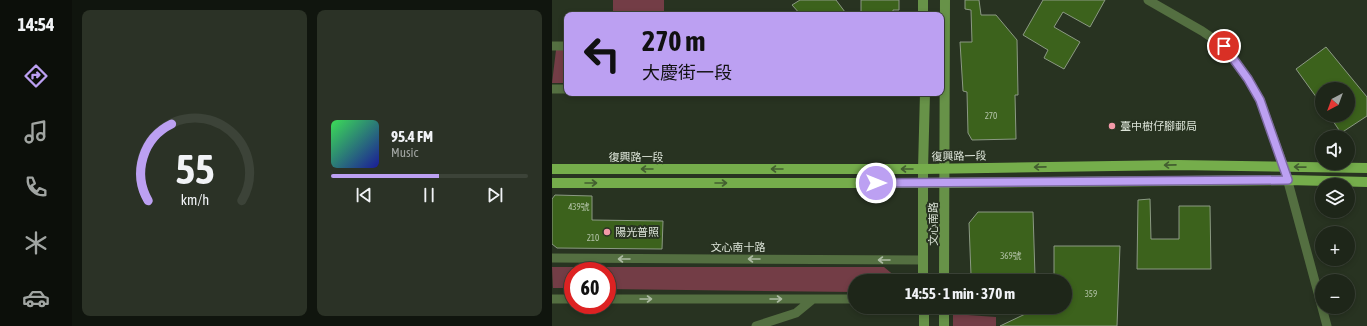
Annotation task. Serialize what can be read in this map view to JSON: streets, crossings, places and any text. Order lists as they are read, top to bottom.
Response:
{
  "streets": {
    "main road": ["復興路一段", "文心南路"],
    "street": ["文心南十路"]
  },
  "crossings": [
    ["復興路一段", "文心南路"],
    ["文心南路", "文心南十路"]
  ],
  "places": ["臺中樹仔腳郵局", "陽光普照"],
  "house_numbers": [
    "270",
    "439號",
    "210",
    "369號",
    "359"
  ],
  "north": "bottom left",
  "page": {
    "tabs": "14:54",
    "turn": ["270 m", "大慶街一段"],
    "map_buttons": ["+", "−"],
    "song": ["95.4 FM", "Music"],
    "limit": "60",
    "trip": "14:55 · 1 min · 370 m",
    "gauge": ["55", "km/h"]
  }
}
